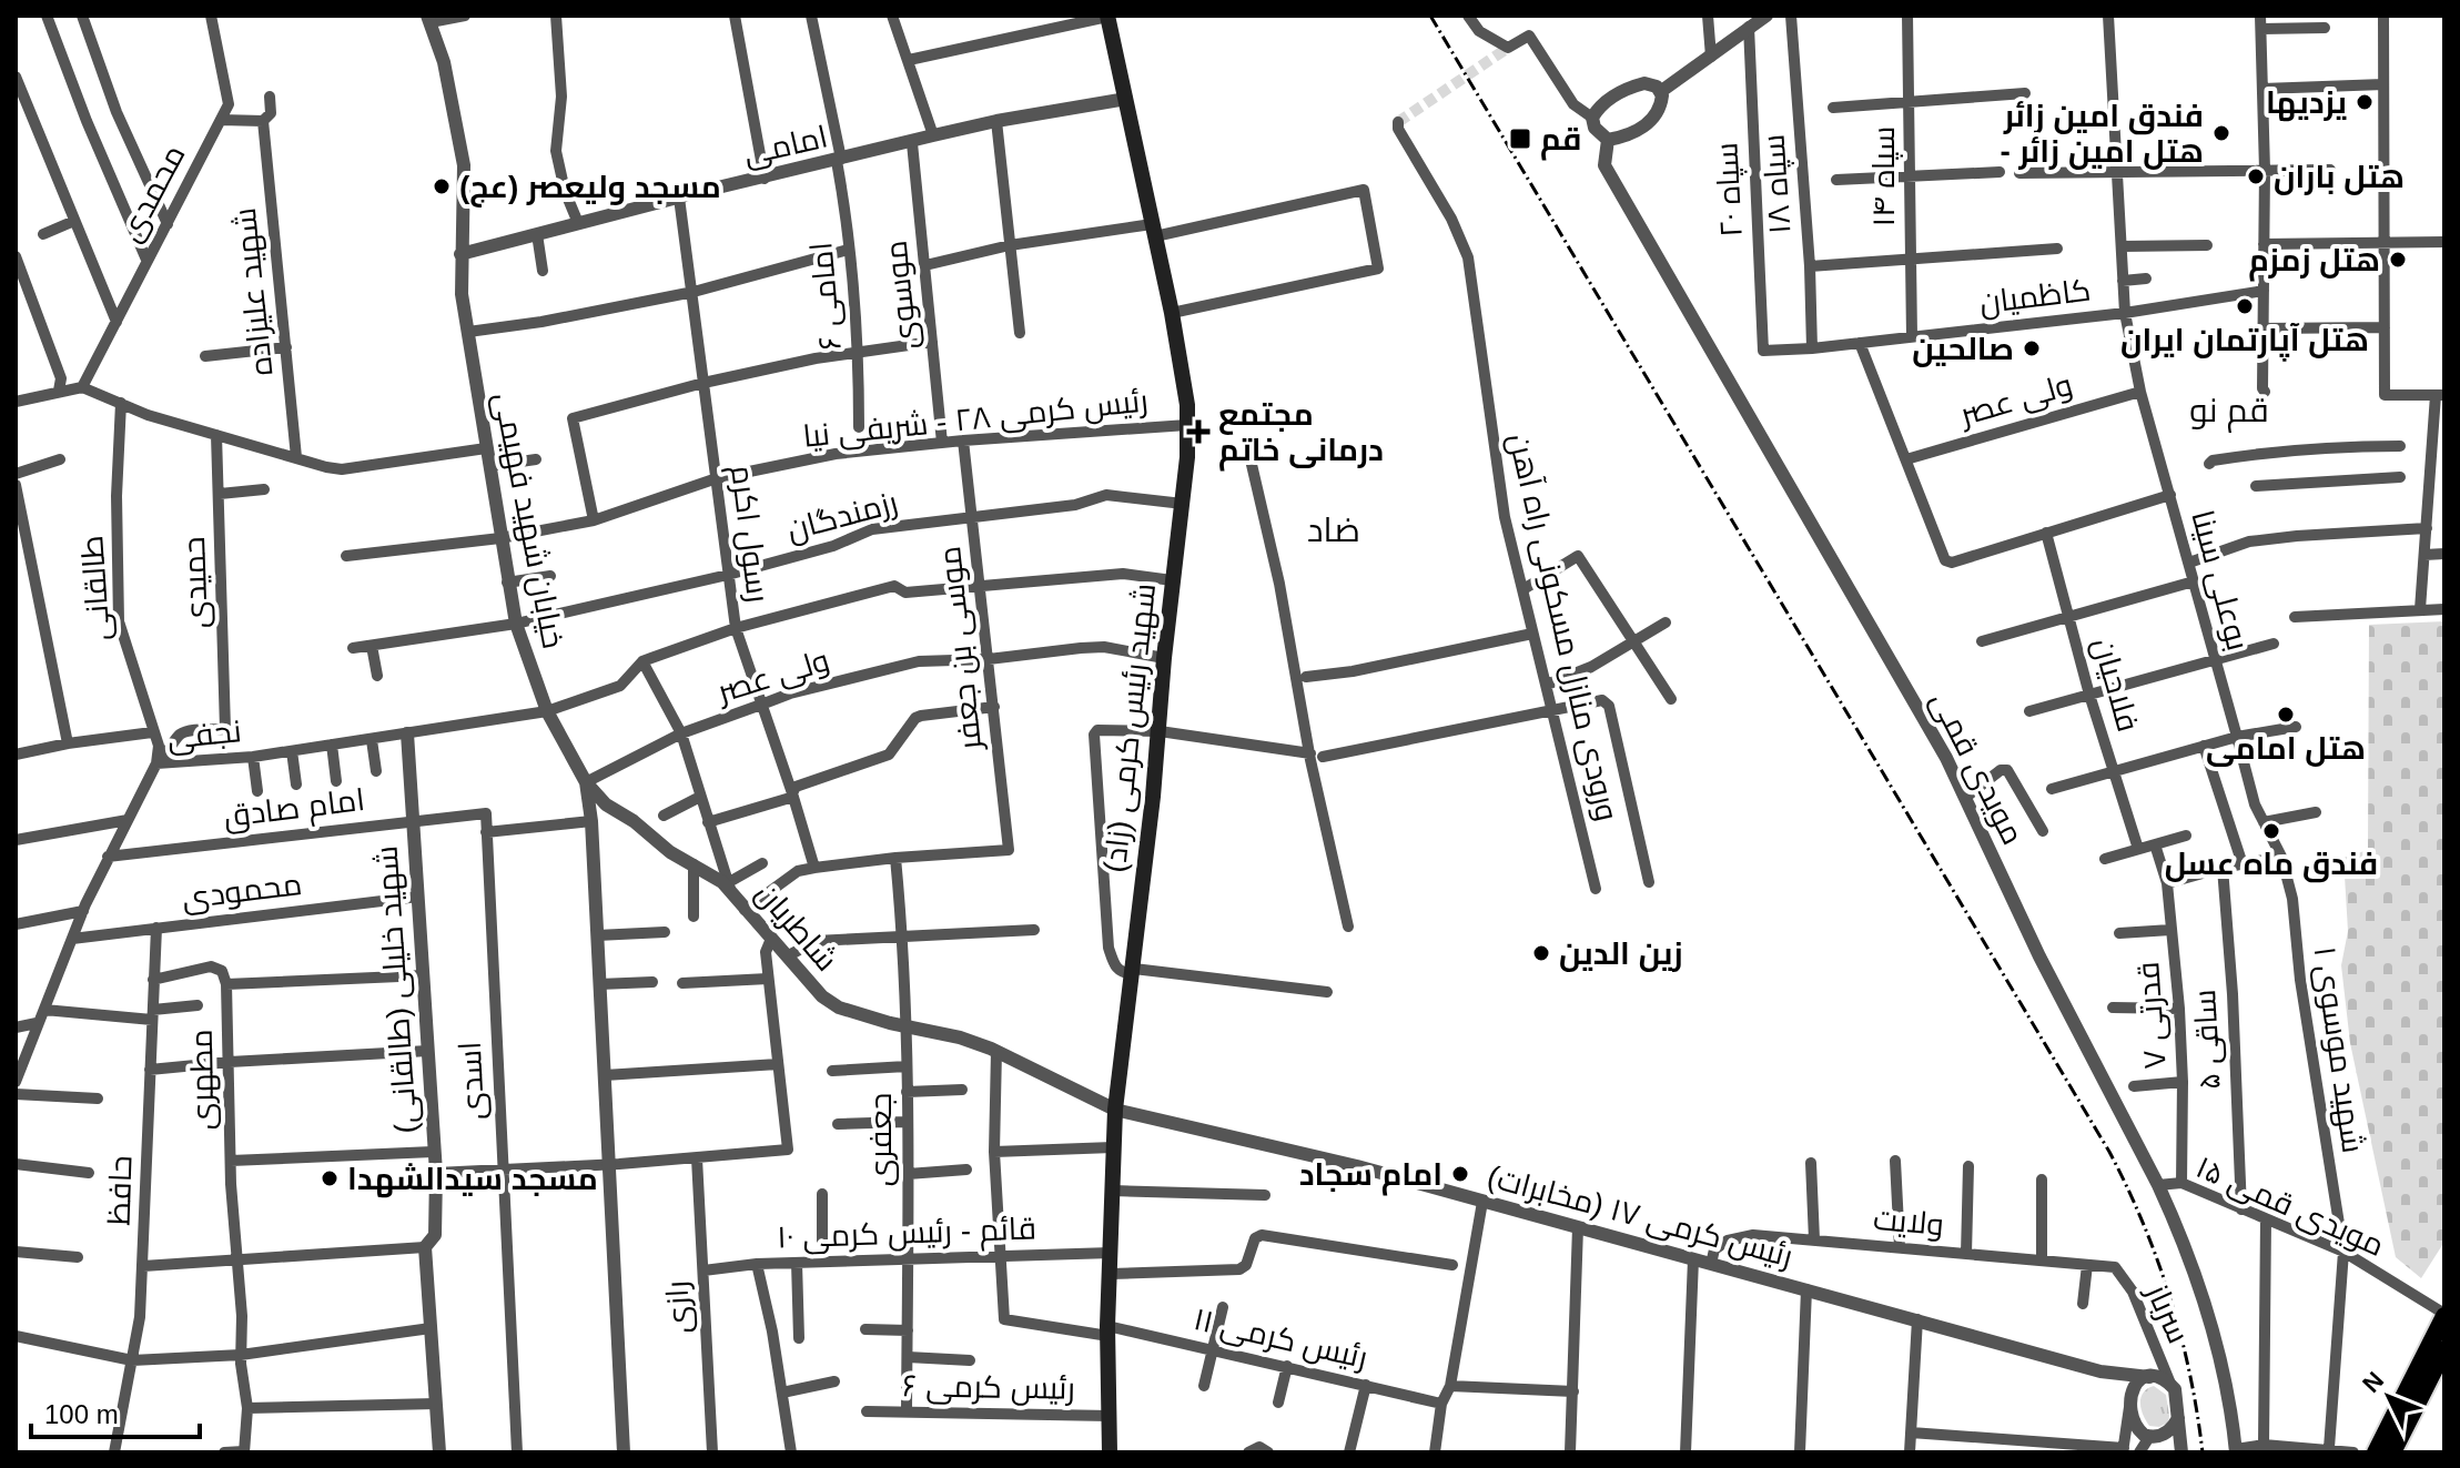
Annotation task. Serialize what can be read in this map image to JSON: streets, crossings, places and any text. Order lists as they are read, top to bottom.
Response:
{
  "streets": {
    "main road": ["شهید رئیس کرمی (زاد)"],
    "street": [
      "امامی",
      "سپاه ۱۴",
      "سپاه ۱۸",
      "سپاه ۲۰",
      "محمدی",
      "شهید علیزاده",
      "موسوی",
      "امامی ۶",
      "کاظمیان",
      "ولی عصر",
      "رئیس کرمی ۲۸ - شریفی نیا",
      "رزمندگان",
      "خیابان شهید فهیمی",
      "رسول اکرم",
      "بوعلی سینا",
      "حمیدی",
      "طالقانی",
      "ورودی منازل مسکونی راه آهن",
      "موسی بن جعفر",
      "فلاحیان",
      "نجفی",
      "مویدی قمی",
      "امام صادق",
      "محمودی",
      "شاطریان",
      "شهید خلیلی (طالقانی)",
      "قدرتی ۷",
      "ساقی ۵",
      "شهید موسوی ۱",
      "مطهری",
      "اسدی",
      "جعفری",
      "حافظ",
      "مویدی قمی ۱۵",
      "رئیس کرمی ۱۷ (مخابرات)",
      "ولایت",
      "قائم - رئیس کرمی ۱۰",
      "رازی",
      "سرباز",
      "رئیس کرمی ۱۱",
      "رئیس کرمی ۶"
    ]
  },
  "crossings": [
    ["امامی", "موسوی"],
    ["امامی", "امامی ۶"],
    ["امامی", "خیابان شهید فهیمی"],
    ["امامی", "رسول اکرم"],
    ["امامی", "شهید رئیس کرمی (زاد)"],
    ["سپاه ۱۴", "کاظمیان"],
    ["سپاه ۱۸", "کاظمیان"],
    ["سپاه ۲۰", "کاظمیان"],
    ["موسوی", "رئیس کرمی ۲۸ - شریفی نیا"],
    ["کاظمیان", "بوعلی سینا"],
    ["ولی عصر", "خیابان شهید فهیمی"],
    ["ولی عصر", "رسول اکرم"],
    ["ولی عصر", "بوعلی سینا"],
    ["ولی عصر", "موسی بن جعفر"],
    ["ولی عصر", "شهید رئیس کرمی (زاد)"],
    ["ولی عصر", "شاطریان"],
    ["رئیس کرمی ۲۸ - شریفی نیا", "خیابان شهید فهیمی"],
    ["رئیس کرمی ۲۸ - شریفی نیا", "رسول اکرم"],
    ["رئیس کرمی ۲۸ - شریفی نیا", "موسی بن جعفر"],
    ["رئیس کرمی ۲۸ - شریفی نیا", "شهید رئیس کرمی (زاد)"],
    ["رزمندگان", "خیابان شهید فهیمی"],
    ["رزمندگان", "رسول اکرم"],
    ["رزمندگان", "موسی بن جعفر"],
    ["رزمندگان", "شهید رئیس کرمی (زاد)"],
    ["خیابان شهید فهیمی", "نجفی"],
    ["خیابان شهید فهیمی", "شاطریان"],
    ["بوعلی سینا", "شهید موسوی ۱"],
    ["حمیدی", "طالقانی"],
    ["حمیدی", "نجفی"],
    ["طالقانی", "نجفی"],
    ["موسی بن جعفر", "جعفری"],
    ["شهید رئیس کرمی (زاد)", "رئیس کرمی ۱۷ (مخابرات)"],
    ["شهید رئیس کرمی (زاد)", "قائم - رئیس کرمی ۱۰"],
    ["شهید رئیس کرمی (زاد)", "رئیس کرمی ۱۱"],
    ["شهید رئیس کرمی (زاد)", "رئیس کرمی ۶"],
    ["نجفی", "امام صادق"],
    ["نجفی", "محمودی"],
    ["نجفی", "شهید خلیلی (طالقانی)"],
    ["مویدی قمی", "مویدی قمی ۱۵"],
    ["امام صادق", "شهید خلیلی (طالقانی)"],
    ["امام صادق", "اسدی"],
    ["محمودی", "شهید خلیلی (طالقانی)"],
    ["محمودی", "حافظ"],
    ["شاطریان", "جعفری"],
    ["شاطریان", "رئیس کرمی ۱۷ (مخابرات)"],
    ["قدرتی ۷", "مویدی قمی ۱۵"],
    ["ساقی ۵", "مویدی قمی ۱۵"],
    ["شهید موسوی ۱", "مویدی قمی ۱۵"],
    ["مطهری", "حافظ"],
    ["جعفری", "قائم - رئیس کرمی ۱۰"],
    ["جعفری", "رئیس کرمی ۶"],
    ["رئیس کرمی ۱۷ (مخابرات)", "ولایت"],
    ["رئیس کرمی ۱۷ (مخابرات)", "سرباز"],
    ["ولایت", "سرباز"],
    ["قائم - رئیس کرمی ۱۰", "رازی"],
    ["قائم - رئیس کرمی ۱۰", "رئیس کرمی ۱۱"]
  ],
  "districts": ["قم نو", "ضاد"],
  "places": {
    "other": [
      "یزدیها",
      "فندق امین زائر - هتل امین زائر",
      "هتل باران",
      "مسجد ولیعصر (عج)",
      "هتل زمزم",
      "هتل آپارتمان ایران",
      "صالحین",
      "هتل امامی",
      "فندق ماه عسل",
      "زین الدین",
      "امام سجاد",
      "مسجد سیدالشهدا"
    ],
    "transit": ["قم"],
    "health": ["مجتمع درمانی خاتم"]
  },
  "scale_bar": "100 m",
  "north": "top left"
}
